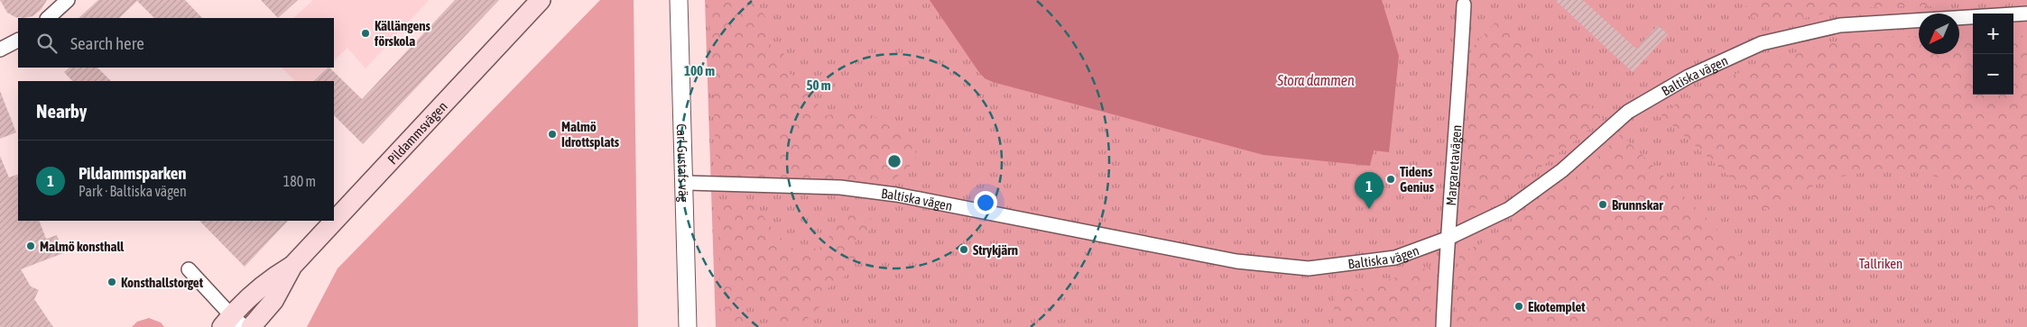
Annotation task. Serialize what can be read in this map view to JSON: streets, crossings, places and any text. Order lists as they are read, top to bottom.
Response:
{
  "streets": {
    "main road": ["Pildammsvägen"],
    "street": ["Baltiska vägen", "Carl Gustafs väg", "Margaretavägen"]
  },
  "crossings": [
    ["Baltiska vägen", "Carl Gustafs väg"],
    ["Baltiska vägen", "Margaretavägen"]
  ],
  "water": ["Stora dammen"],
  "parks": ["Tallriken"],
  "places": [
    "Källängens förskola",
    "Malmö Idrottsplats",
    "Tidens Genius",
    "Brunnskar",
    "Malmö konsthall",
    "Strykjärn",
    "Konsthallstorget",
    "Ekotemplet"
  ],
  "north": "bottom left",
  "page": {
    "map_buttons": ["+", "−"],
    "search": "Search here",
    "heading": "Nearby",
    "list": [
      {
        "mark": "1",
        "name": "Pildammsparken",
        "note": "Park · Baltiska vägen",
        "value": "180 m"
      }
    ],
    "pins": "1"
  },
  "rings": ["100 m", "50 m"]
}
